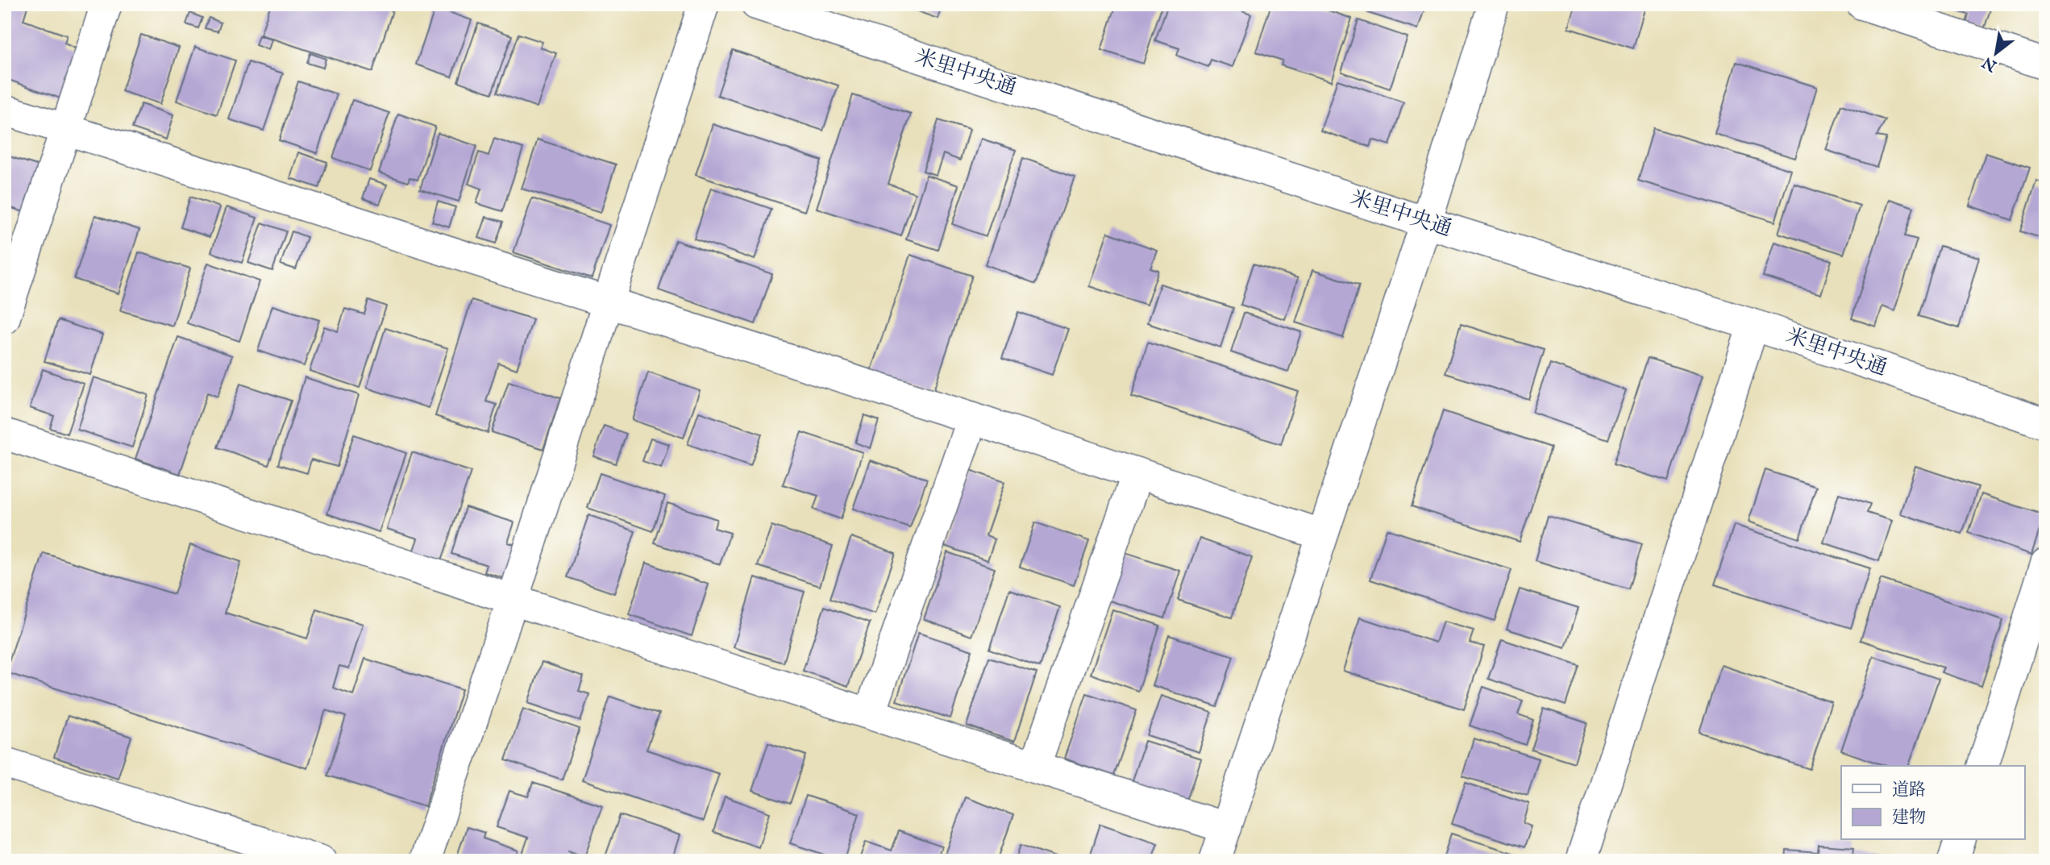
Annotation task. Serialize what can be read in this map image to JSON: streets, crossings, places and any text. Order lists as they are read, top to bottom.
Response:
{
  "streets": {
    "street": ["米里中央通"]
  },
  "legend": ["道路", "建物"],
  "north": "bottom left"
}
